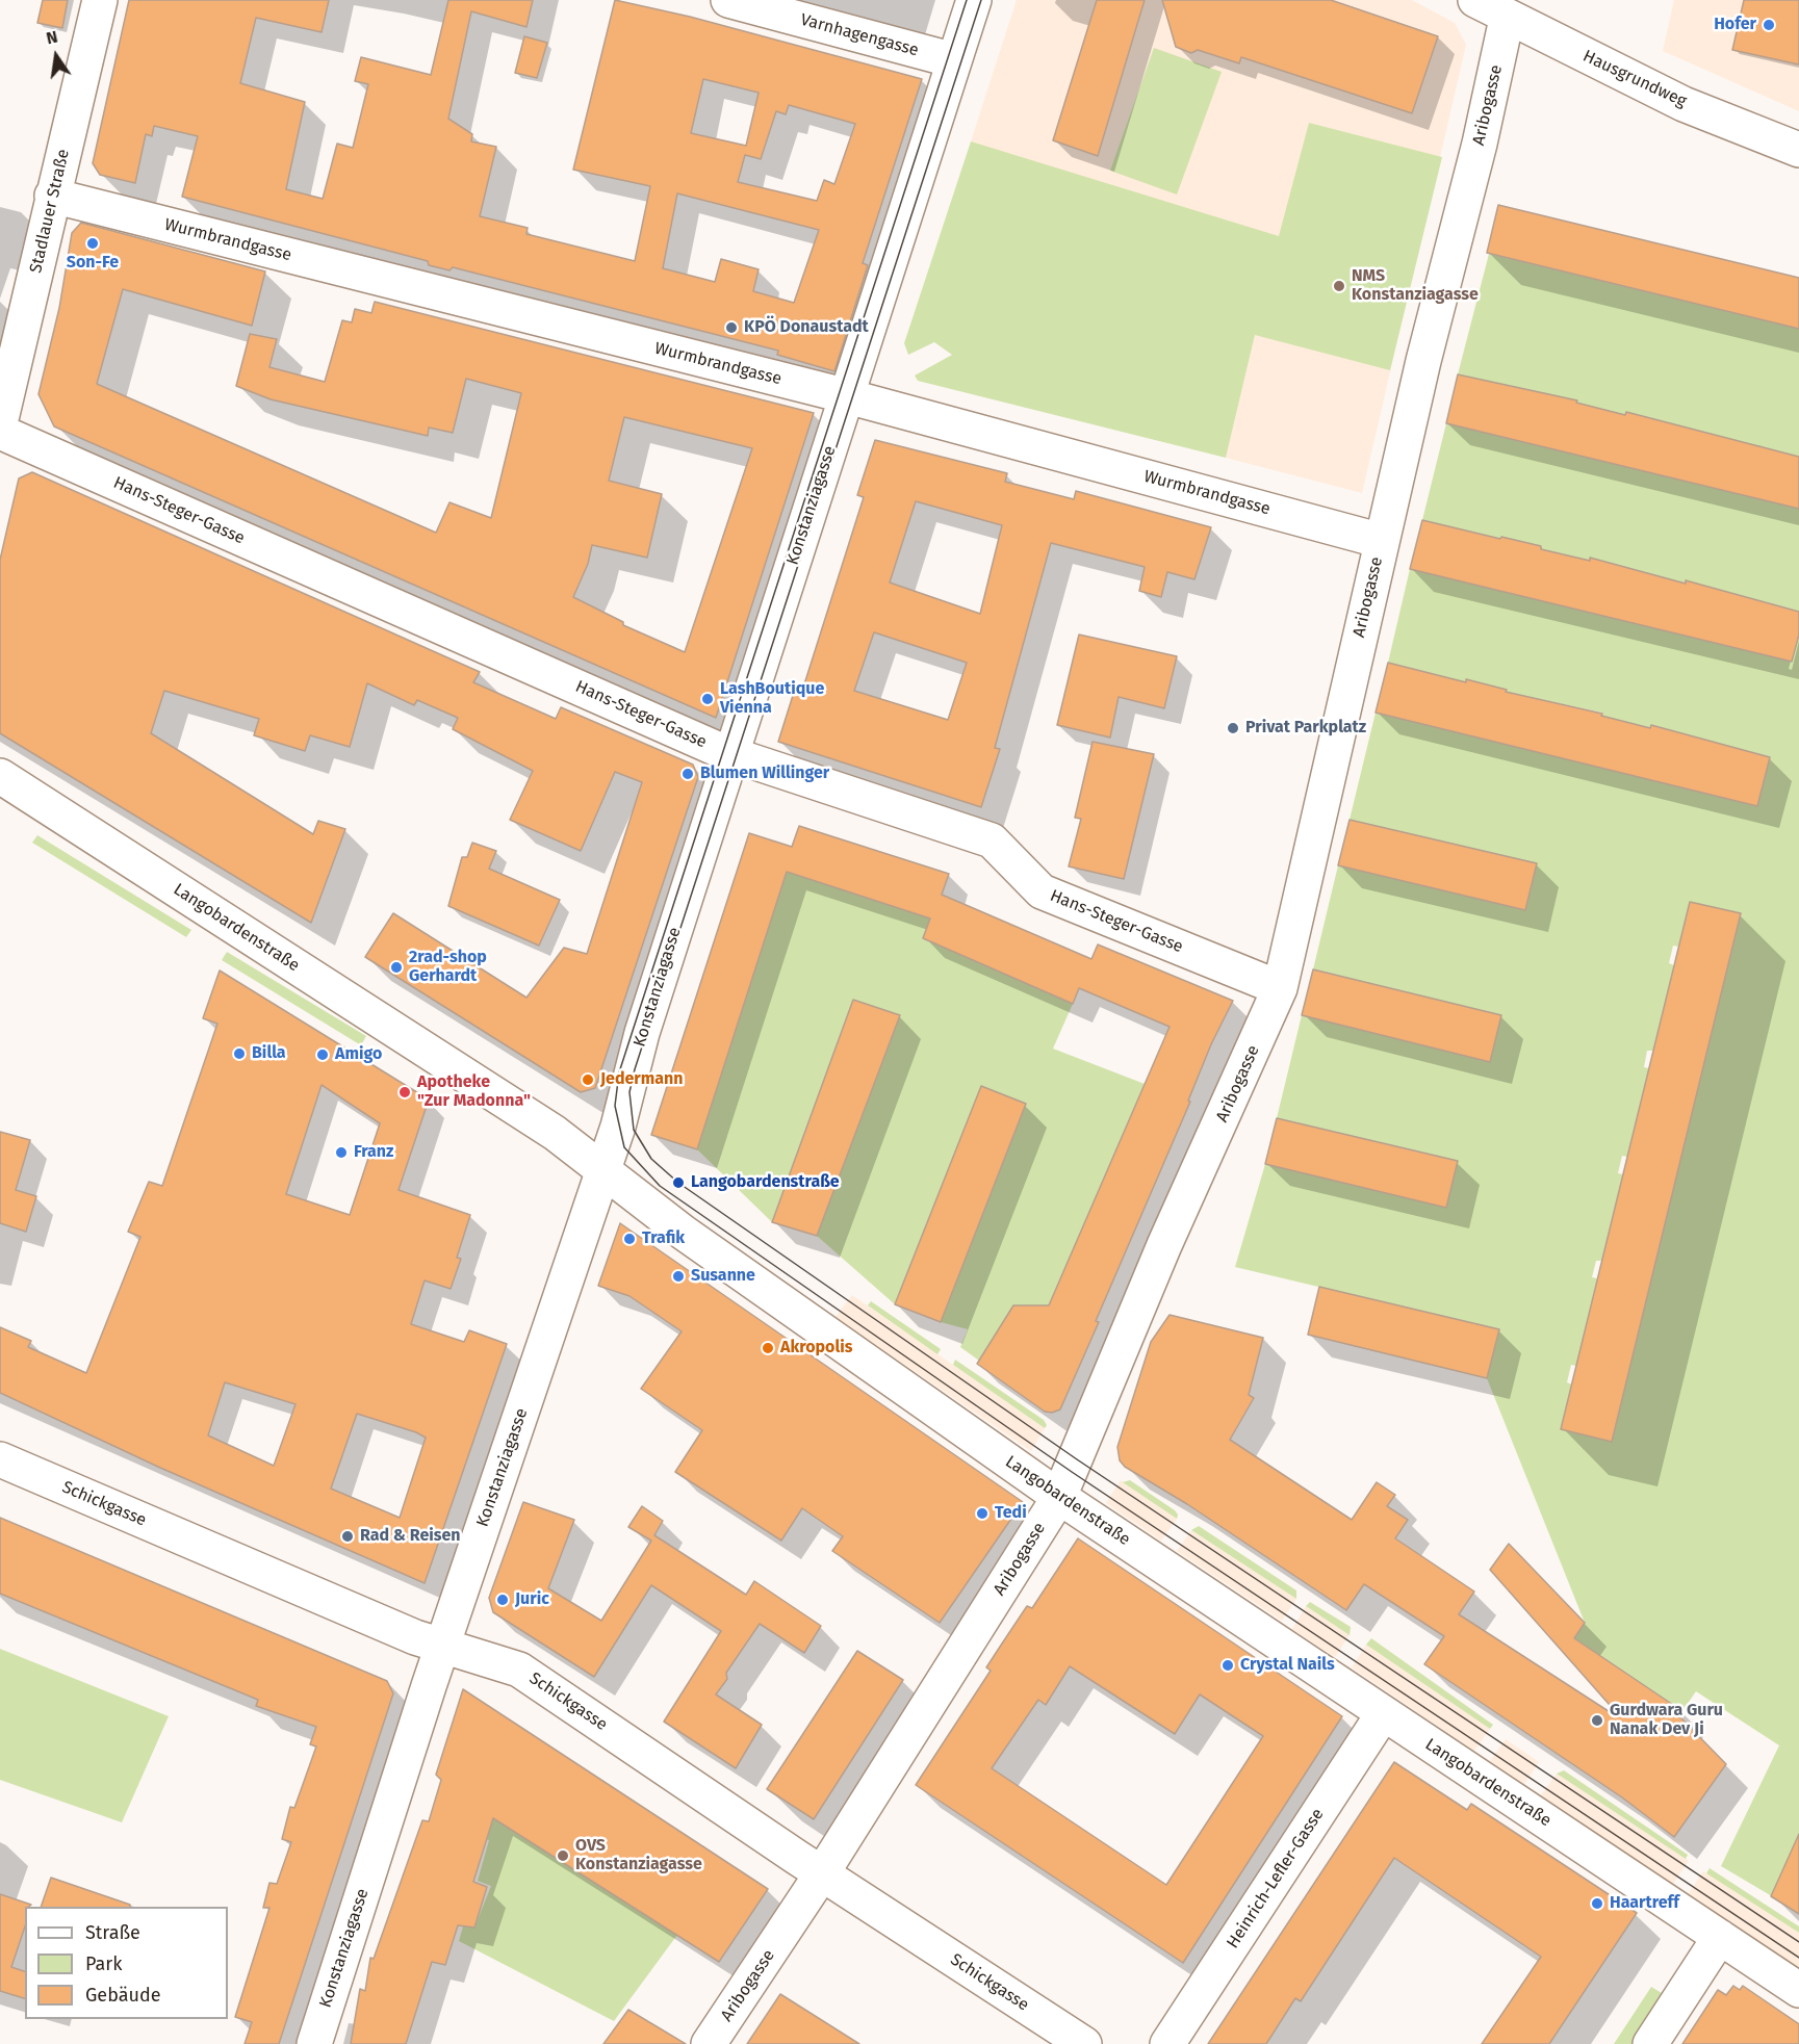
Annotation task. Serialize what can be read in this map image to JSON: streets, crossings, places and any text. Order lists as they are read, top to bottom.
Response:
{
  "streets": {
    "street": [
      "Varnhagengasse",
      "Hausgrundweg",
      "Aribogasse",
      "Stadlauer Straße",
      "Wurmbrandgasse",
      "Konstanziagasse",
      "Hans-Steger-Gasse",
      "Langobardenstraße",
      "Schickgasse",
      "Heinrich-Lefler-Gasse"
    ]
  },
  "crossings": [
    ["Varnhagengasse", "Konstanziagasse"],
    ["Hausgrundweg", "Aribogasse"],
    ["Aribogasse", "Wurmbrandgasse"],
    ["Aribogasse", "Hans-Steger-Gasse"],
    ["Aribogasse", "Langobardenstraße"],
    ["Aribogasse", "Schickgasse"],
    ["Stadlauer Straße", "Wurmbrandgasse"],
    ["Wurmbrandgasse", "Konstanziagasse"],
    ["Konstanziagasse", "Hans-Steger-Gasse"],
    ["Konstanziagasse", "Langobardenstraße"],
    ["Konstanziagasse", "Schickgasse"],
    ["Langobardenstraße", "Heinrich-Lefler-Gasse"]
  ],
  "places": [
    "Hofer",
    "Son-Fe",
    "NMS Konstanziagasse",
    "KPÖ Donaustadt",
    "LashBoutique Vienna",
    "Privat Parkplatz",
    "Blumen Willinger",
    "2rad-shop Gerhardt",
    "Billa",
    "Amigo",
    "Jedermann",
    "Apotheke \"Zur Madonna\"",
    "Franz",
    "Langobardenstraße",
    "Trafik",
    "Susanne",
    "Akropolis",
    "Tedi",
    "Rad & Reisen",
    "Juric",
    "Crystal Nails",
    "Gurdwara Guru Nanak Dev Ji",
    "OVS Konstanziagasse",
    "Haartreff"
  ],
  "legend": ["Straße", "Park", "Gebäude"],
  "north": "top"
}
